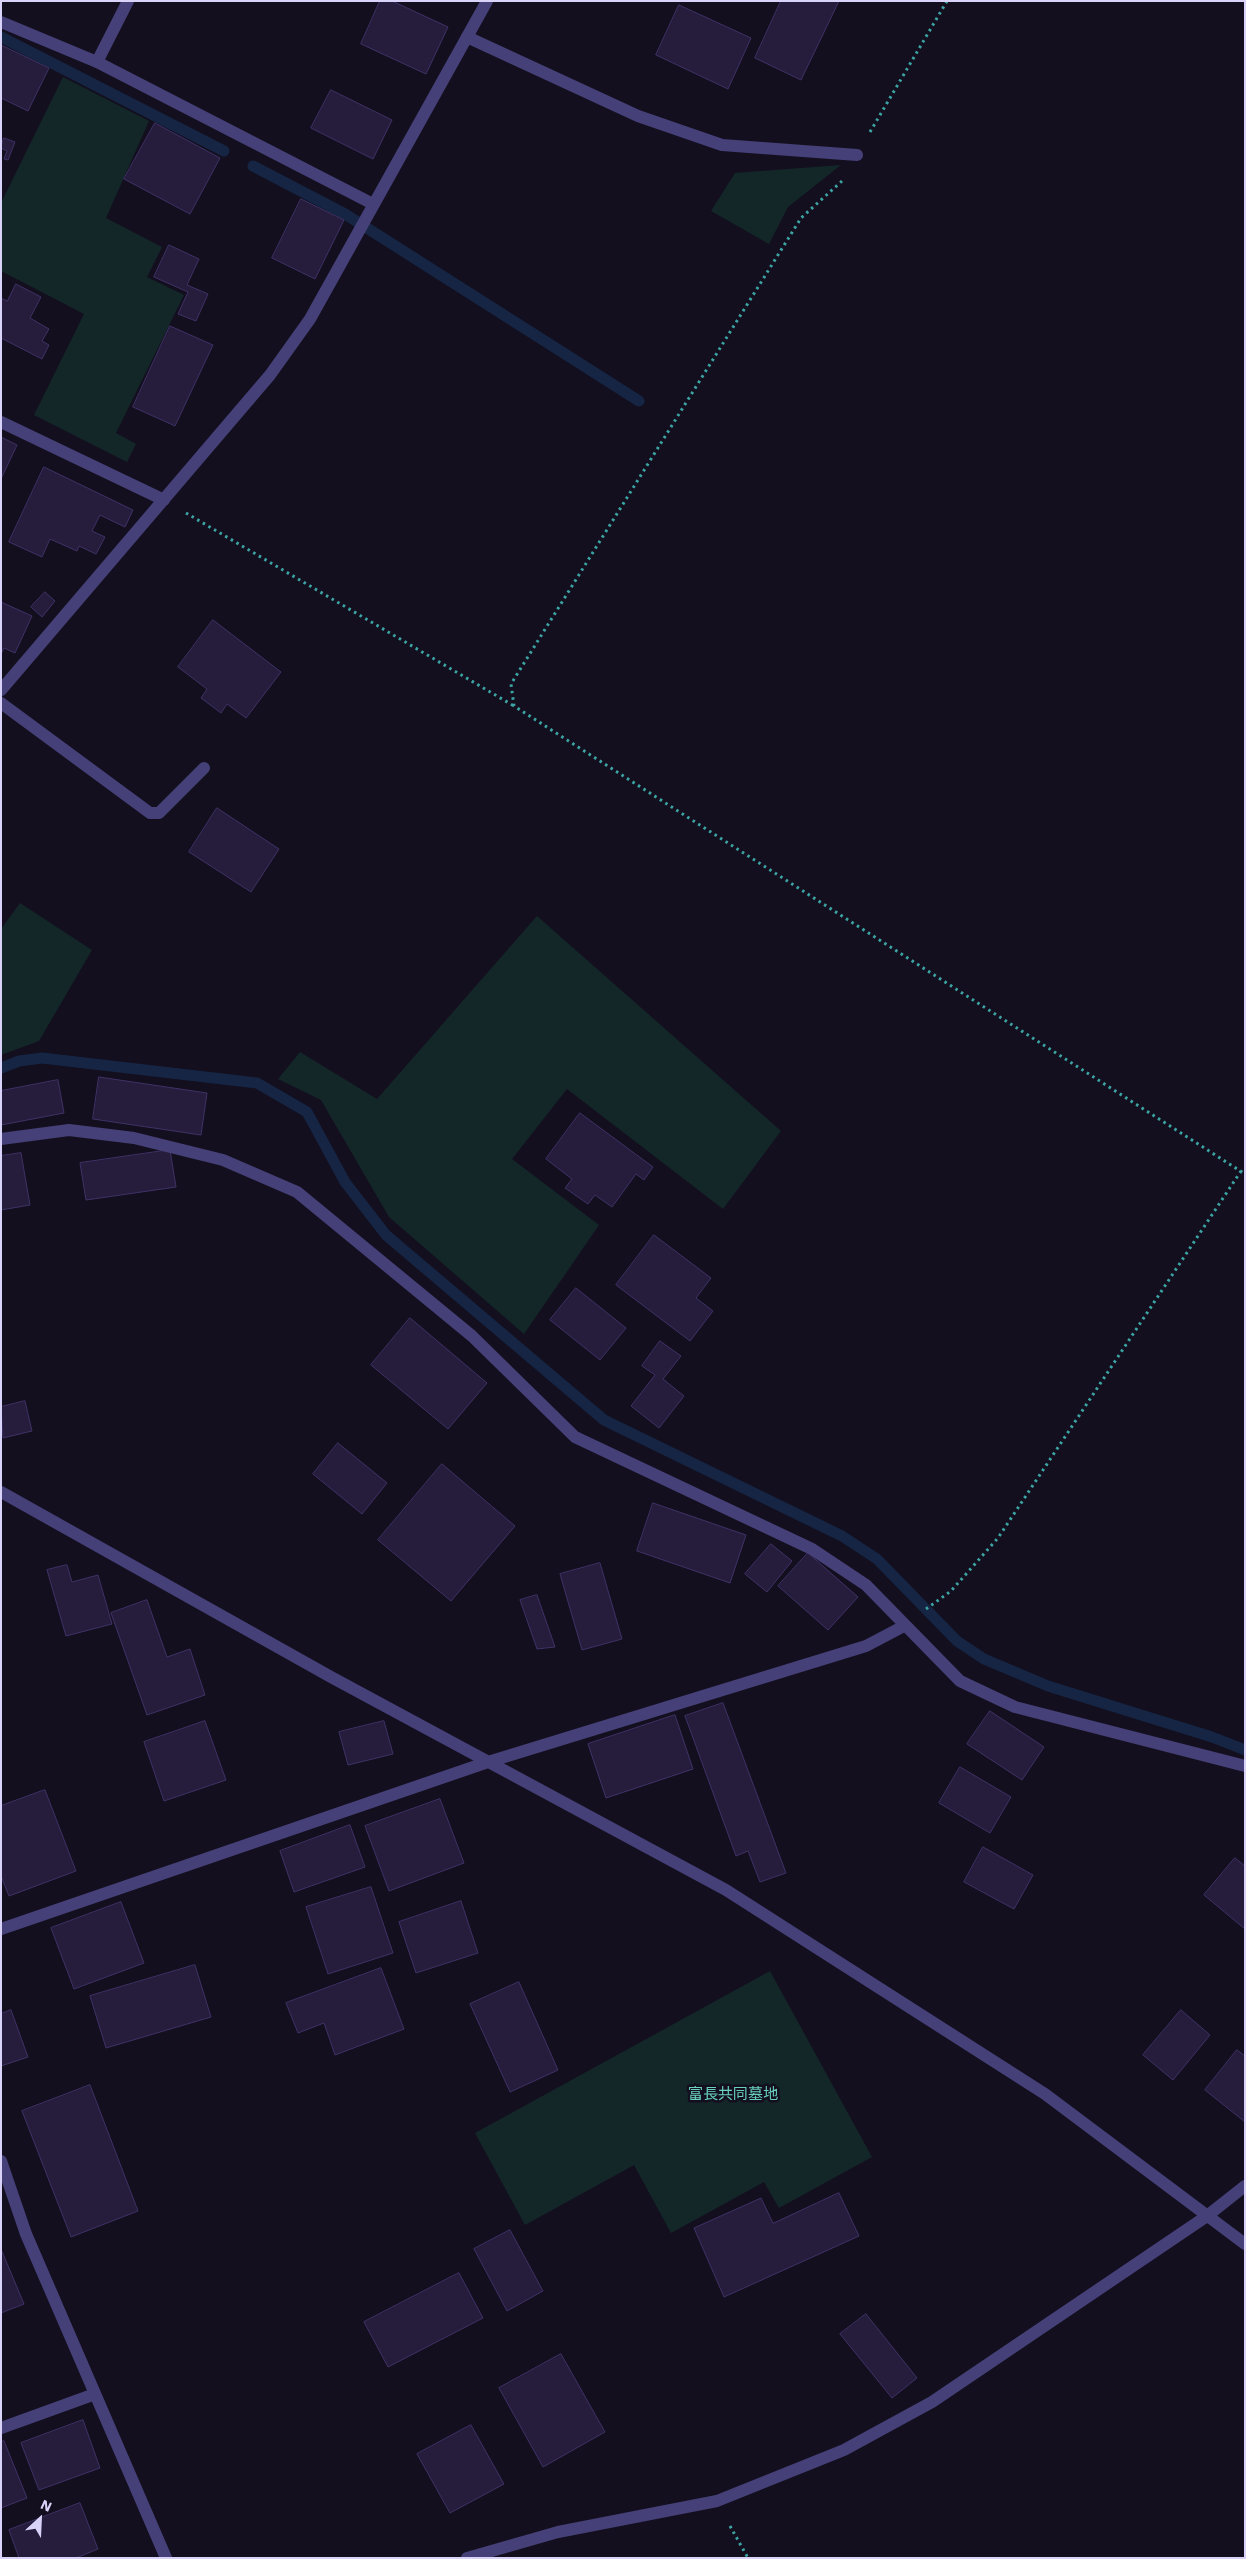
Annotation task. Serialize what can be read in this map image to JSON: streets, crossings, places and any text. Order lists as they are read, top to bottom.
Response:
{
  "parks": ["富長共同墓地"],
  "north": "top right"
}
